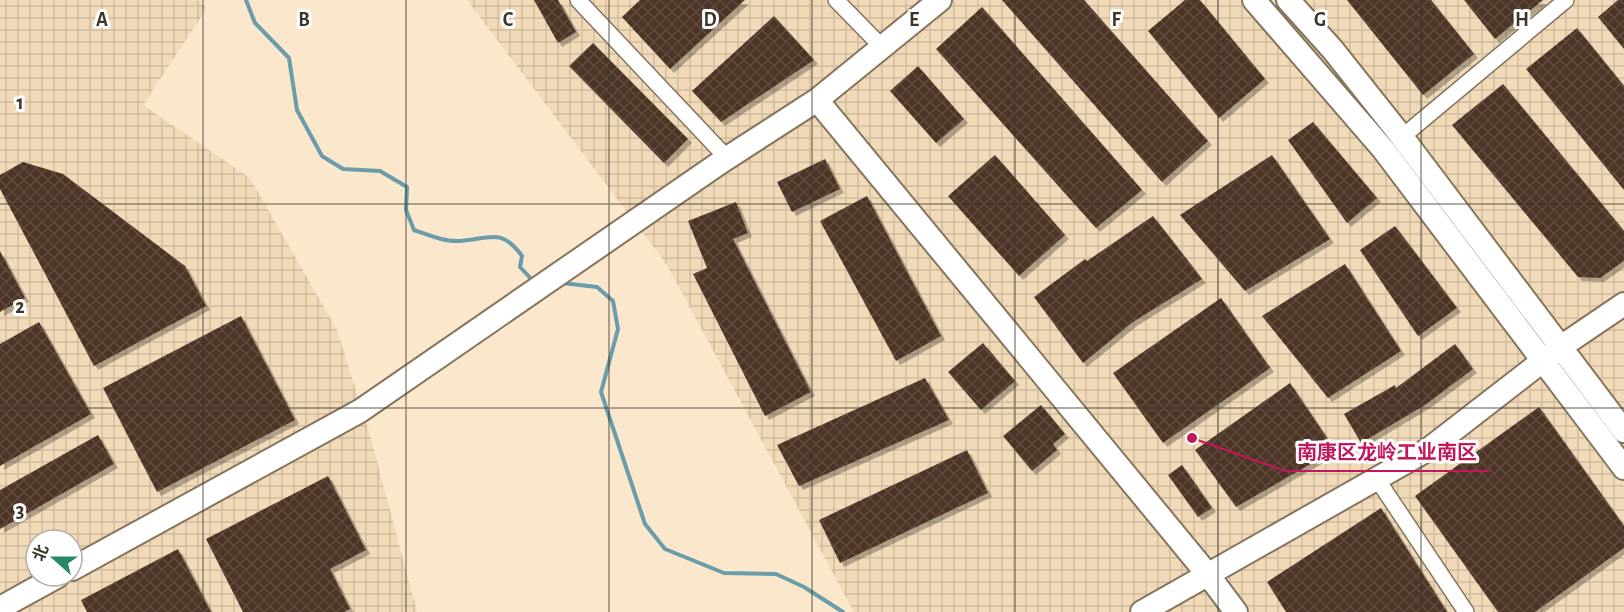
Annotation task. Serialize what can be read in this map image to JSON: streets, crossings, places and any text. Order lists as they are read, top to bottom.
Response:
{
  "places": ["南康区龙岭工业南区"],
  "north": "left",
  "grid": {
    "columns": [
      "A",
      "B",
      "C",
      "D",
      "E",
      "F",
      "G",
      "H"
    ],
    "rows": ["1", "2", "3"]
  }
}
